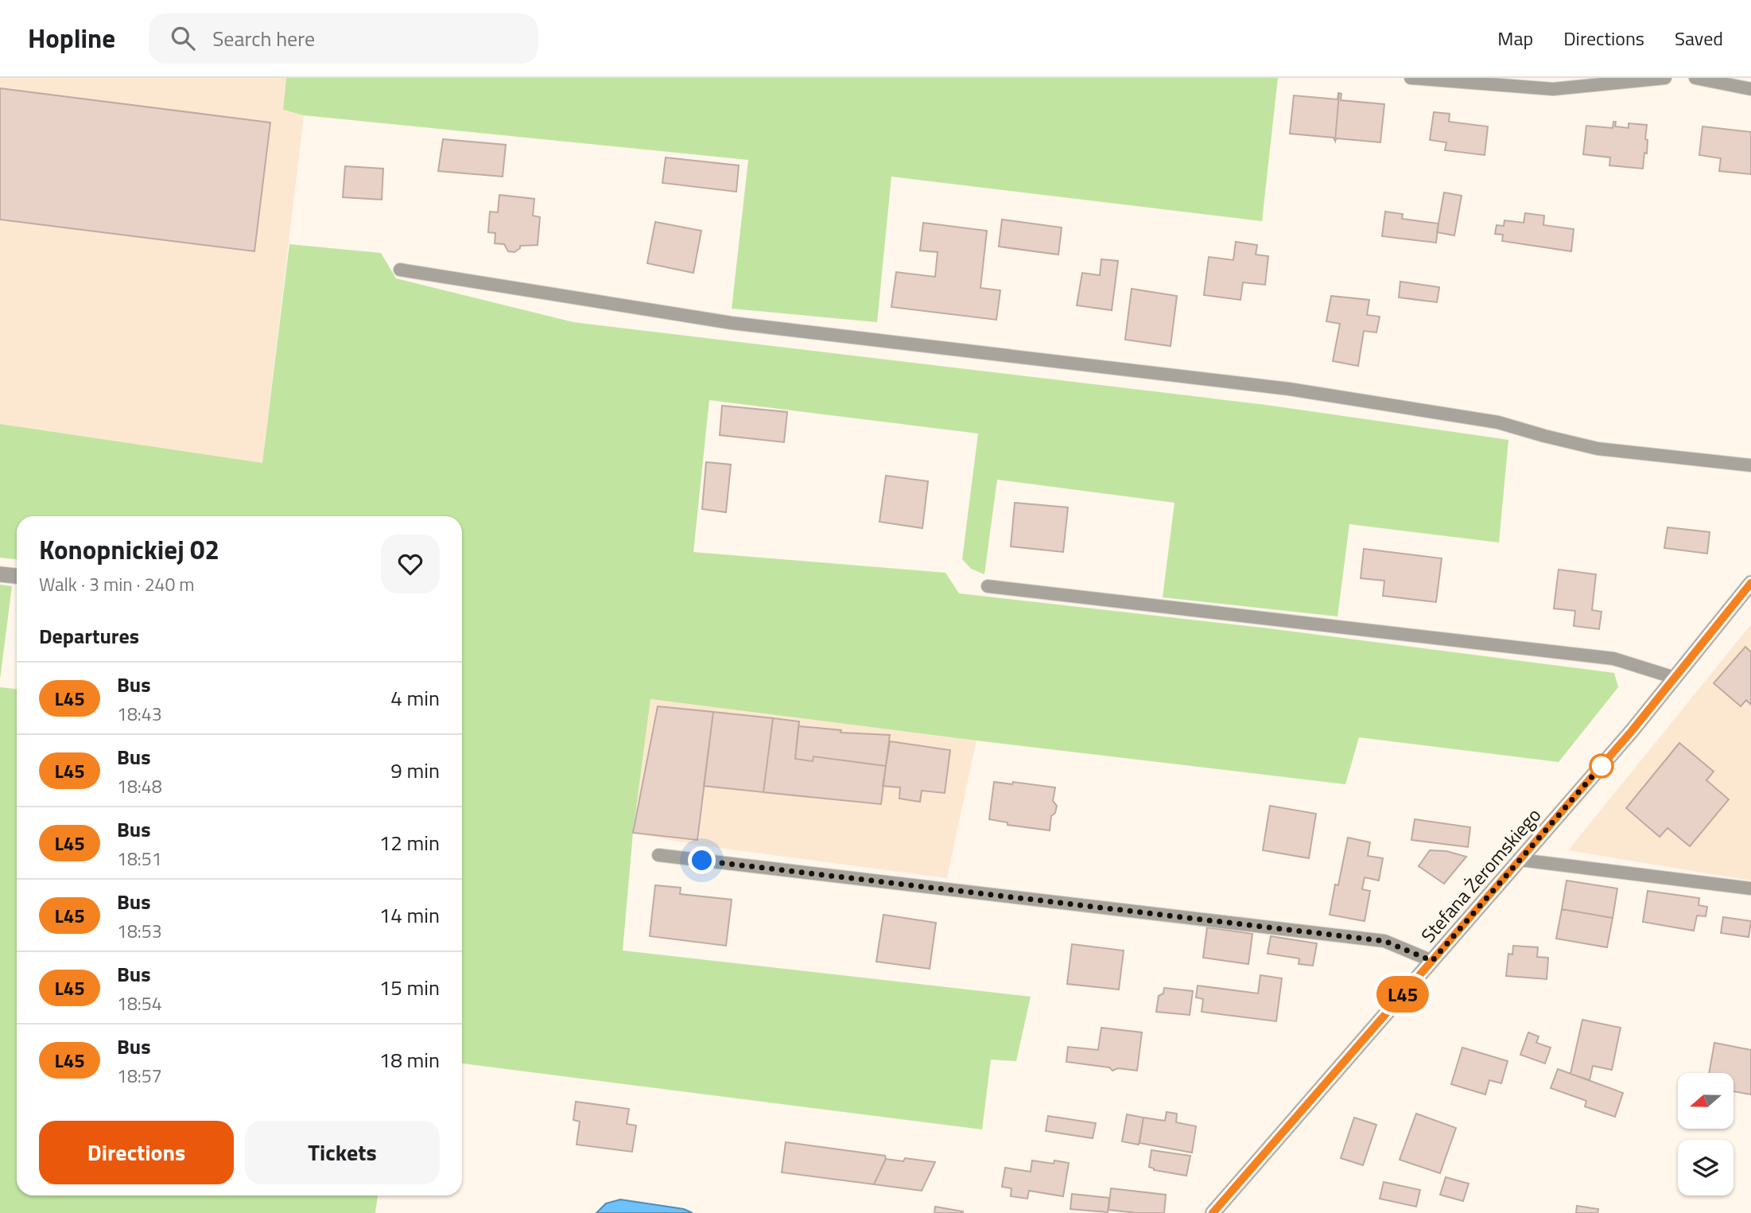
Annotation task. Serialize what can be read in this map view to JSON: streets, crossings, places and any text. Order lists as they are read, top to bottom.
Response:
{
  "streets": {
    "street": ["Stefana Żeromskiego"]
  },
  "lines": ["bus line L45"],
  "north": "left",
  "page": {
    "header": "Hopline",
    "search": "Search here",
    "nav": ["Map", "Directions", "Saved"],
    "on_map": "L45",
    "heading": [
      ["Konopnickiej 02", "Walk · 3 min · 240 m"],
      "Departures"
    ],
    "list": [
      {
        "mark": "L45",
        "name": "Bus",
        "note": "18:43",
        "value": "4 min"
      },
      {
        "mark": "L45",
        "name": "Bus",
        "note": "18:48",
        "value": "9 min"
      },
      {
        "mark": "L45",
        "name": "Bus",
        "note": "18:51",
        "value": "12 min"
      },
      {
        "mark": "L45",
        "name": "Bus",
        "note": "18:53",
        "value": "14 min"
      },
      {
        "mark": "L45",
        "name": "Bus",
        "note": "18:54",
        "value": "15 min"
      },
      {
        "mark": "L45",
        "name": "Bus",
        "note": "18:57",
        "value": "18 min"
      }
    ],
    "buttons": ["Directions", "Tickets"]
  }
}
